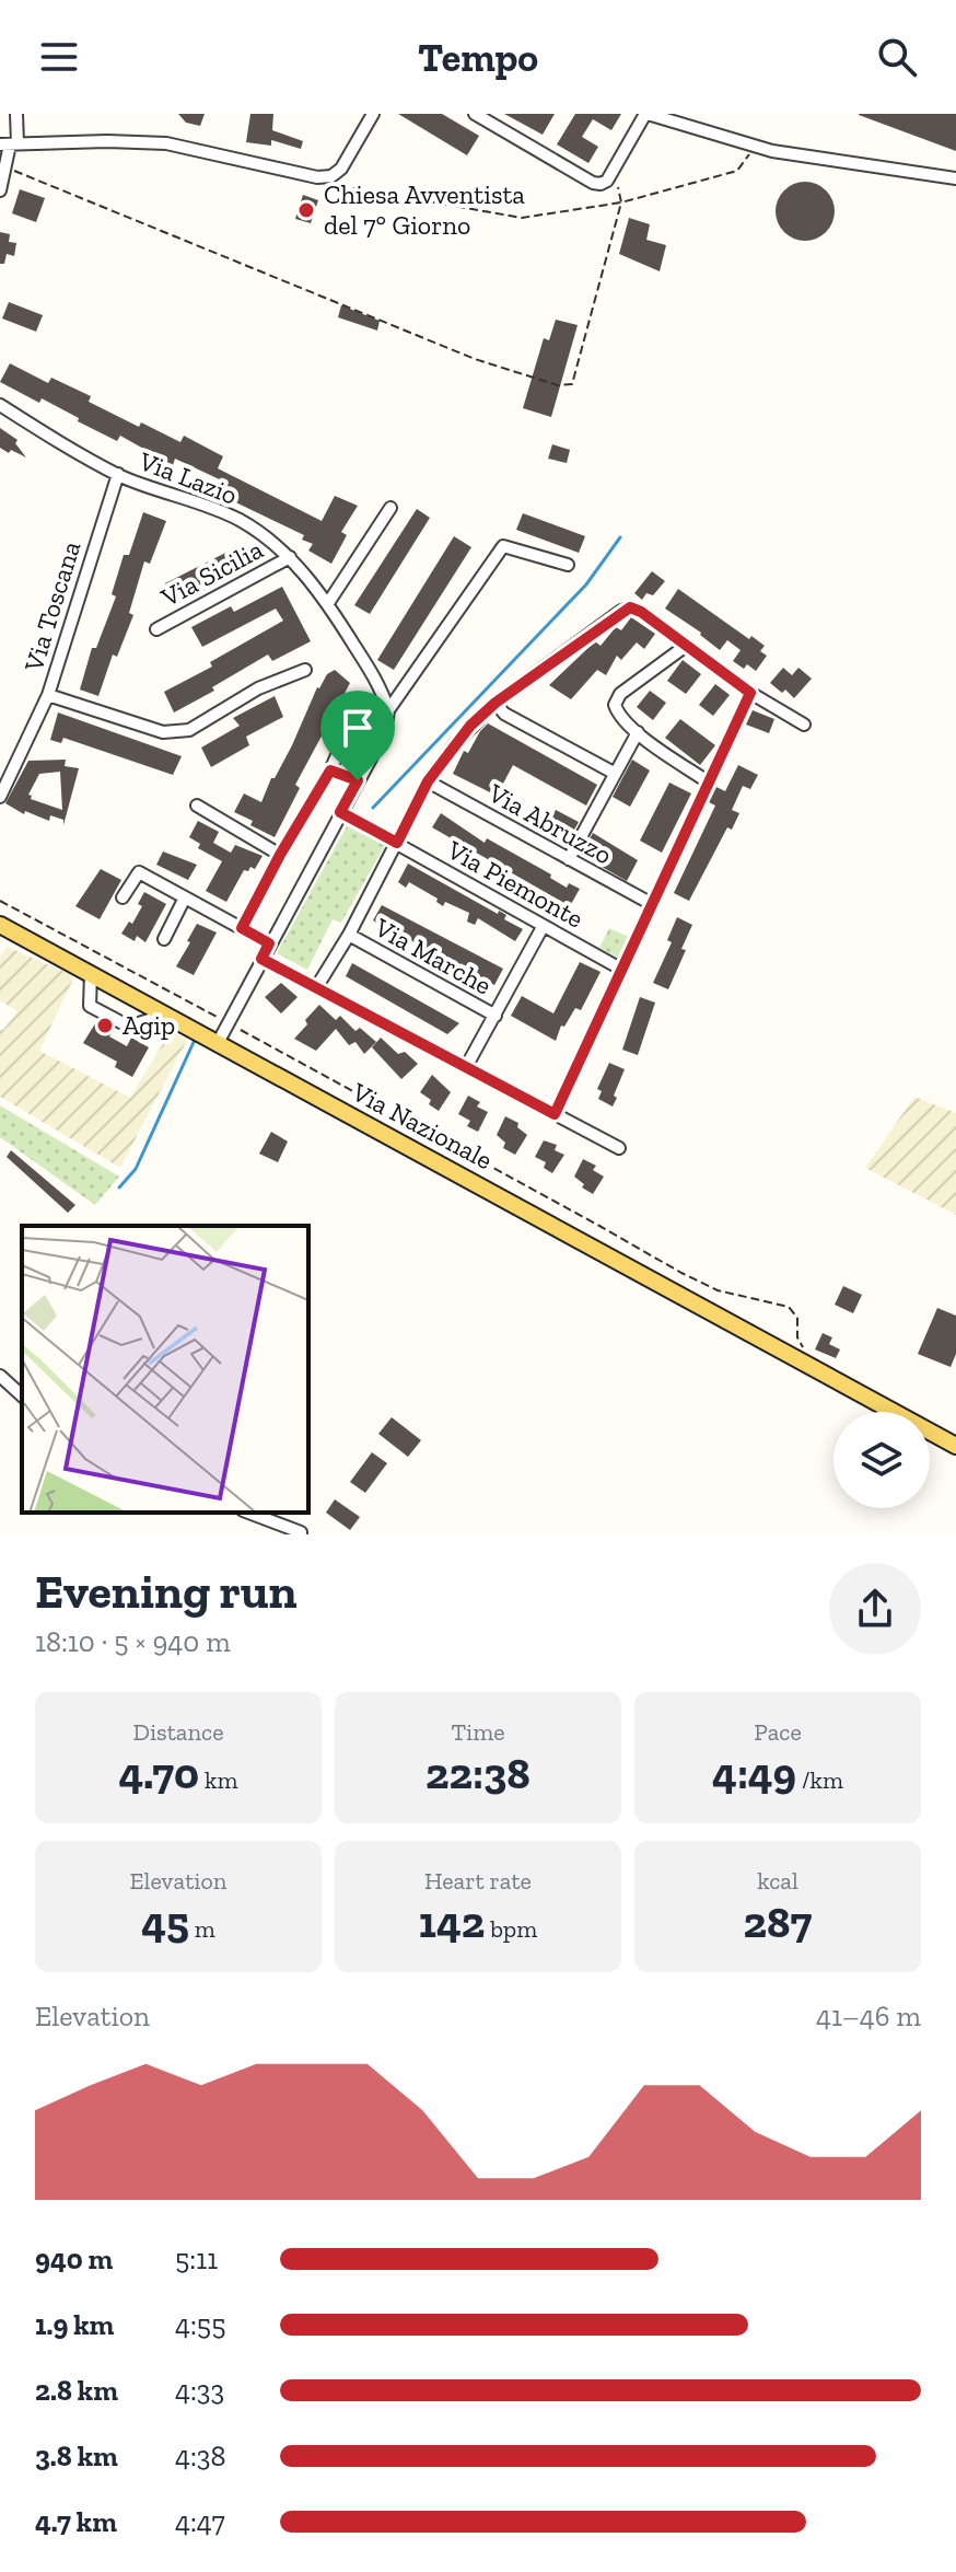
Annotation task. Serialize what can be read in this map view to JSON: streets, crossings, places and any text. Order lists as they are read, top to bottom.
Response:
{
  "streets": {
    "main road": ["Via Nazionale"],
    "street": [
      "Via Lazio",
      "Via Sicilia",
      "Via Toscana",
      "Via Abruzzo",
      "Via Piemonte",
      "Via Marche"
    ]
  },
  "crossings": [
    ["Via Lazio", "Via Sicilia"],
    ["Via Lazio", "Via Toscana"]
  ],
  "places": ["Chiesa Avventista del 7° Giorno", "Agip"],
  "page": {
    "header": "Tempo",
    "heading": ["Evening run", "18:10 · 5 × 940 m"],
    "stats": [
      ["Distance", "4.70 km"],
      ["Time", "22:38"],
      ["Pace", "4:49 /km"],
      ["Elevation", "45 m"],
      ["Heart rate", "142 bpm"],
      ["kcal", "287"]
    ],
    "chart": ["Elevation", "41–46 m"],
    "list": [
      {
        "name": "940 m",
        "note": "5:11"
      },
      {
        "name": "1.9 km",
        "note": "4:55"
      },
      {
        "name": "2.8 km",
        "note": "4:33"
      },
      {
        "name": "3.8 km",
        "note": "4:38"
      },
      {
        "name": "4.7 km",
        "note": "4:47"
      }
    ]
  }
}
